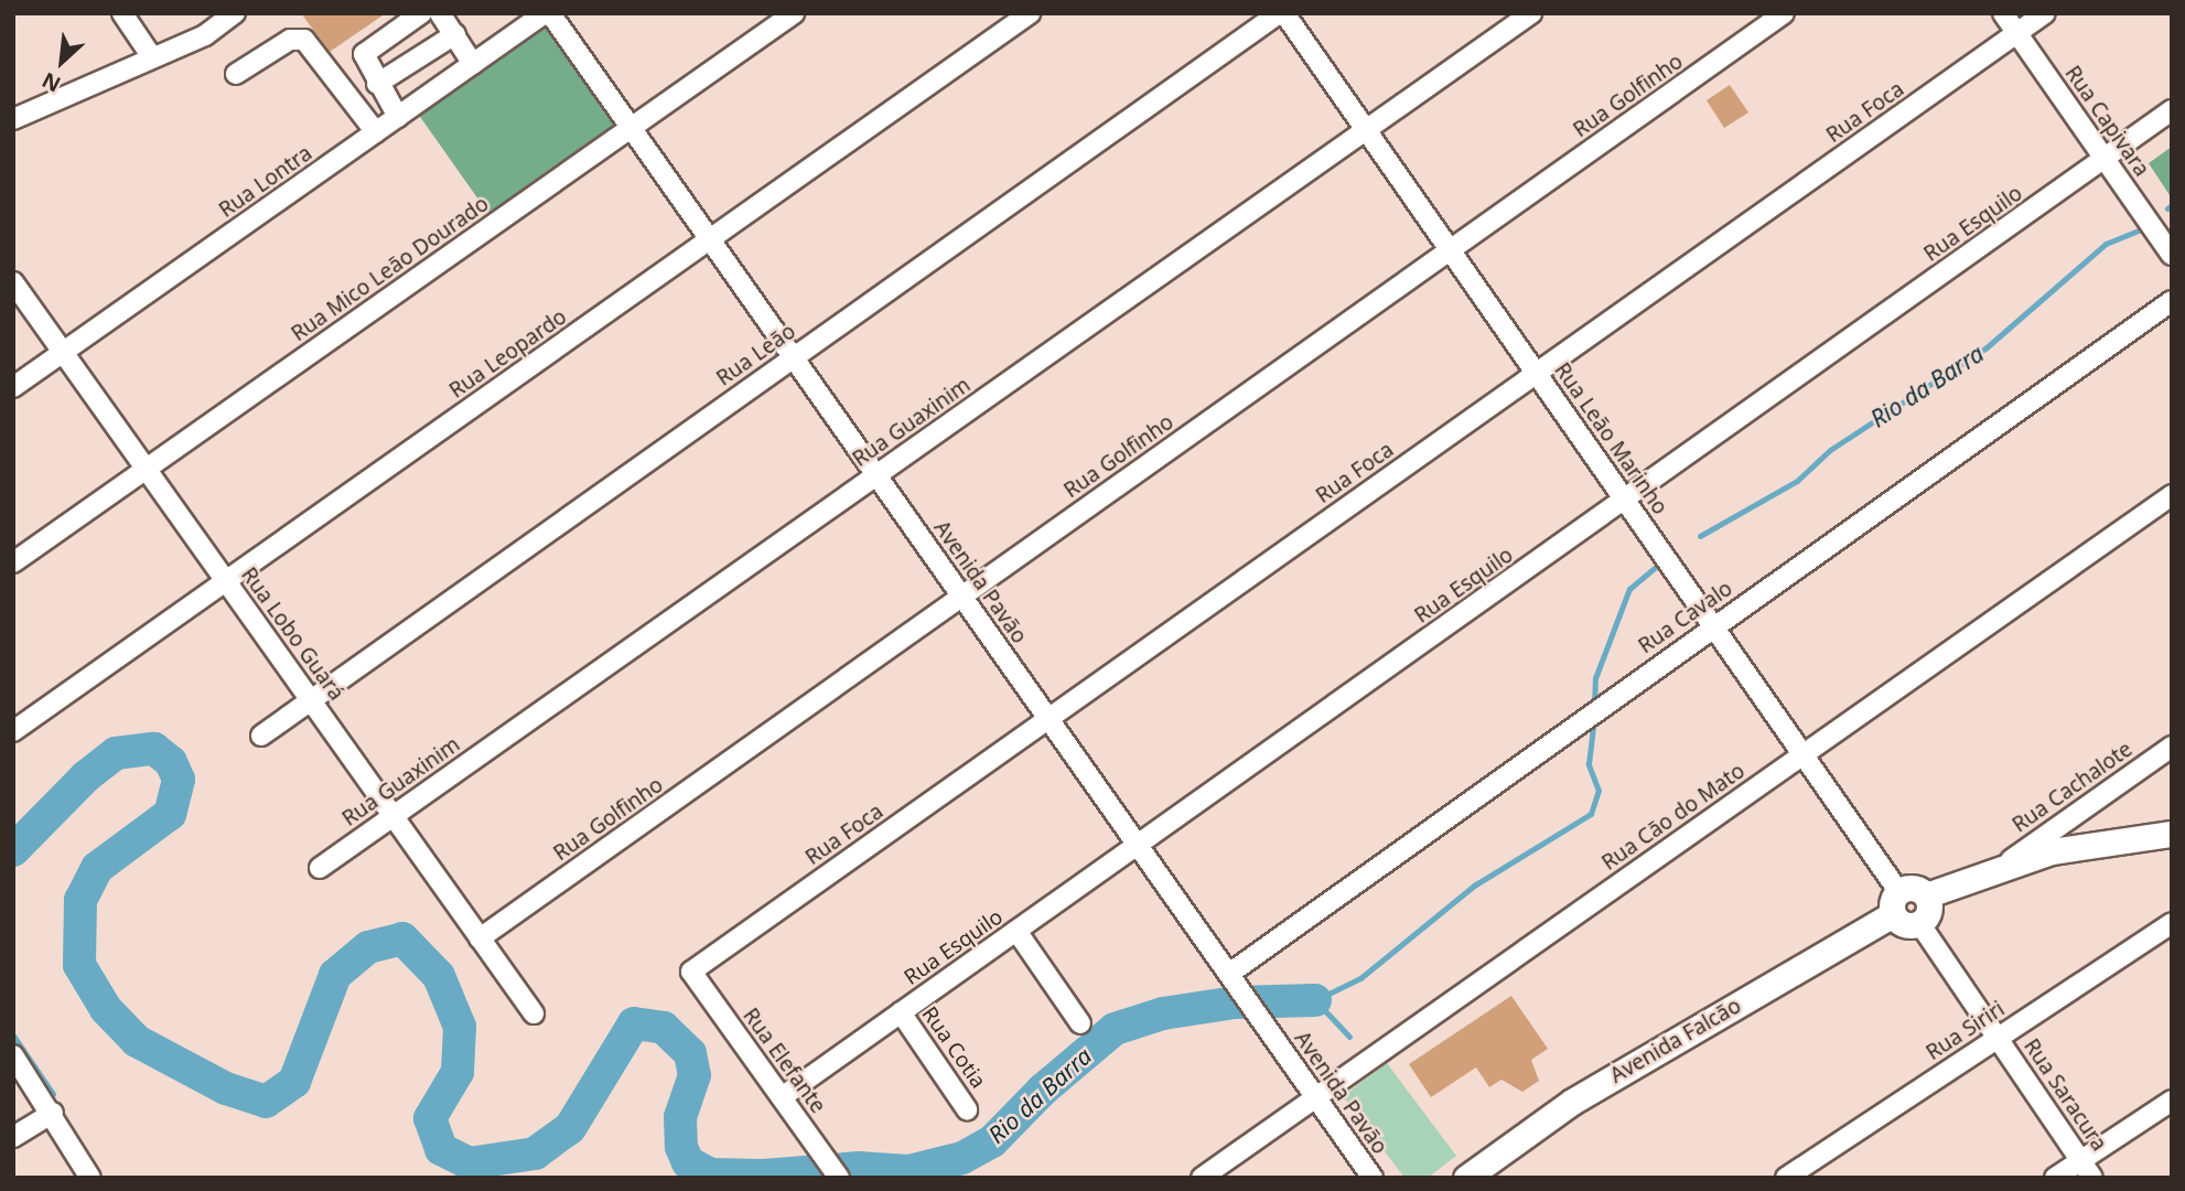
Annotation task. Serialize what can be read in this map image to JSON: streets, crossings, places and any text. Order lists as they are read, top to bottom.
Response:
{
  "streets": {
    "main road": ["Avenida Falcão"],
    "street": [
      "Rua Golfinho",
      "Rua Foca",
      "Rua Capivara",
      "Rua Lontra",
      "Rua Esquilo",
      "Rua Mico Leão Dourado",
      "Rua Leopardo",
      "Rua Leão",
      "Rua Guaxinim",
      "Rua Leão Marinho",
      "Avenida Pavão",
      "Rua Cavalo",
      "Rua Lobo Guará",
      "Rua Cachalote",
      "Rua Cão do Mato",
      "Rua Siriri",
      "Rua Cotia",
      "Rua Elefante",
      "Rua Saracura"
    ]
  },
  "crossings": [
    ["Rua Golfinho", "Rua Leão Marinho"],
    ["Rua Golfinho", "Avenida Pavão"],
    ["Rua Golfinho", "Rua Lobo Guará"],
    ["Rua Foca", "Rua Capivara"],
    ["Rua Foca", "Rua Leão Marinho"],
    ["Rua Foca", "Avenida Pavão"],
    ["Rua Foca", "Rua Elefante"],
    ["Rua Capivara", "Rua Esquilo"],
    ["Rua Lontra", "Avenida Pavão"],
    ["Rua Lontra", "Rua Lobo Guará"],
    ["Rua Esquilo", "Rua Leão Marinho"],
    ["Rua Esquilo", "Avenida Pavão"],
    ["Rua Esquilo", "Rua Cotia"],
    ["Rua Esquilo", "Rua Elefante"],
    ["Rua Mico Leão Dourado", "Avenida Pavão"],
    ["Rua Mico Leão Dourado", "Rua Lobo Guará"],
    ["Rua Leopardo", "Avenida Pavão"],
    ["Rua Leopardo", "Rua Lobo Guará"],
    ["Rua Leão", "Avenida Pavão"],
    ["Rua Leão", "Rua Lobo Guará"],
    ["Rua Guaxinim", "Rua Leão Marinho"],
    ["Rua Guaxinim", "Avenida Pavão"],
    ["Rua Guaxinim", "Rua Lobo Guará"],
    ["Rua Leão Marinho", "Rua Cavalo"],
    ["Rua Leão Marinho", "Rua Cão do Mato"],
    ["Rua Leão Marinho", "Avenida Falcão"],
    ["Rua Leão Marinho", "Rua Saracura"],
    ["Avenida Pavão", "Rua Cavalo"],
    ["Avenida Pavão", "Rua Cão do Mato"],
    ["Rua Siriri", "Rua Saracura"],
    ["Avenida Falcão", "Rua Saracura"]
  ],
  "water": ["Rio da Barra"],
  "north": "bottom left"
}
